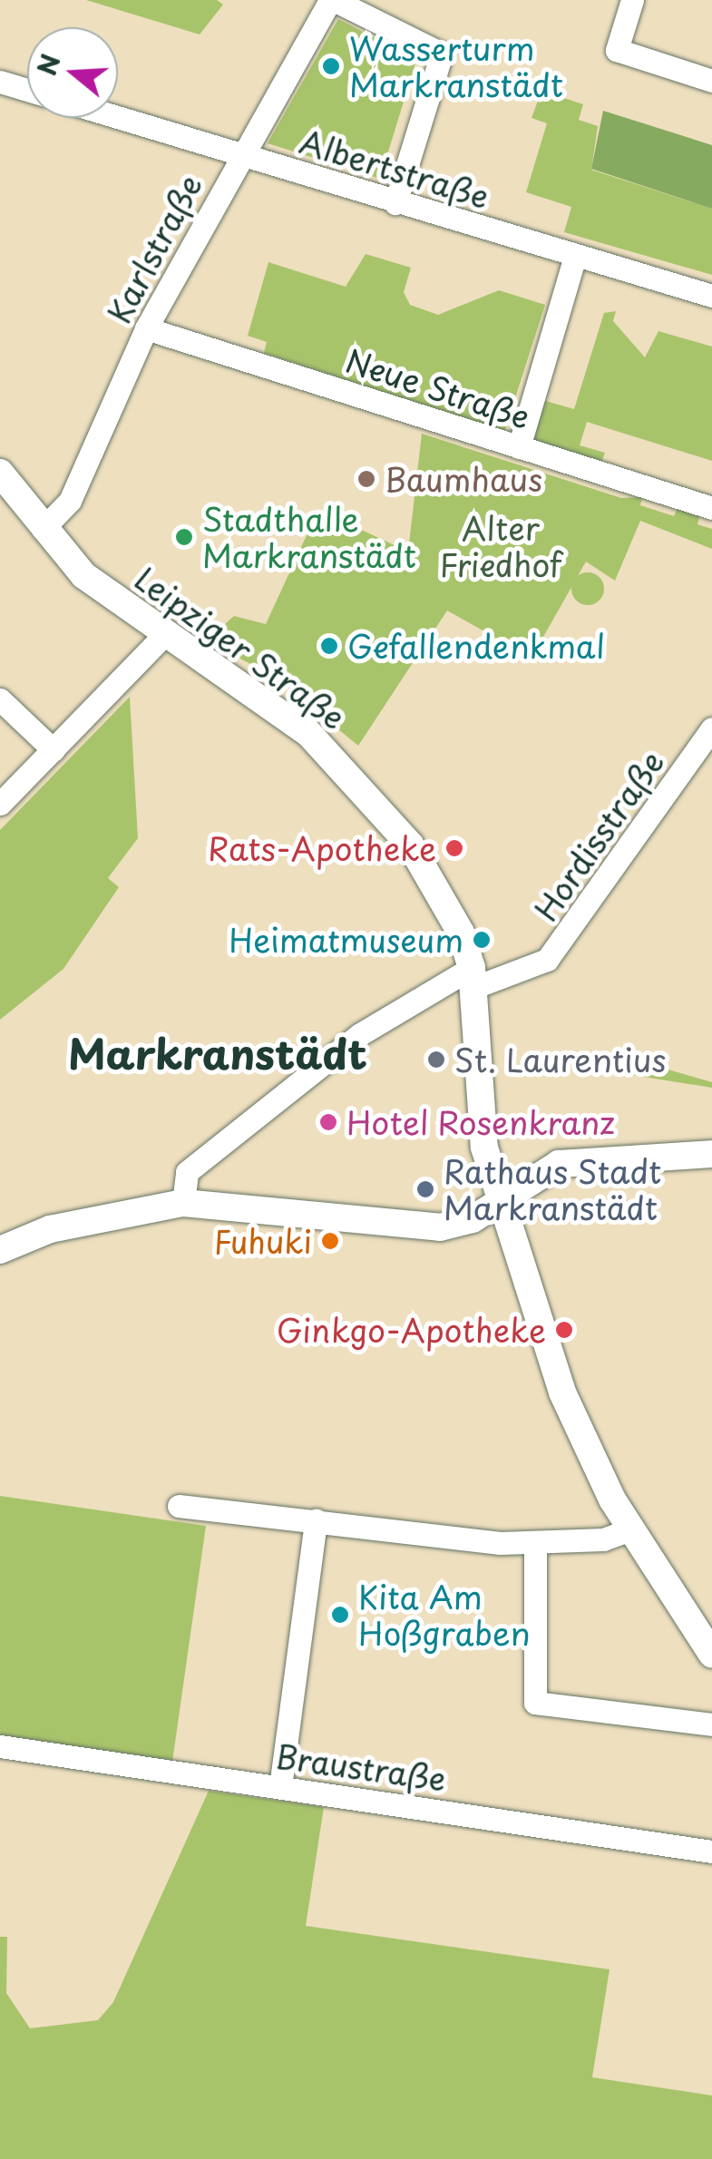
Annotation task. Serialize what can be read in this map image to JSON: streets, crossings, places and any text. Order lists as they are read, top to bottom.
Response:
{
  "streets": {
    "main road": ["Leipziger Straße"],
    "street": [
      "Albertstraße",
      "Karlstraße",
      "Neue Straße",
      "Hordisstraße",
      "Braustraße"
    ]
  },
  "crossings": [
    ["Albertstraße", "Karlstraße"],
    ["Karlstraße", "Neue Straße"],
    ["Karlstraße", "Leipziger Straße"],
    ["Leipziger Straße", "Hordisstraße"]
  ],
  "districts": ["Markranstädt"],
  "parks": ["Alter Friedhof"],
  "places": [
    "Wasserturm Markranstädt",
    "Baumhaus",
    "Stadthalle Markranstädt",
    "Gefallendenkmal",
    "Rats-Apotheke",
    "Heimatmuseum",
    "St. Laurentius",
    "Hotel Rosenkranz",
    "Rathaus Stadt Markranstädt",
    "Fuhuki",
    "Ginkgo-Apotheke",
    "Kita Am Hoßgraben"
  ],
  "north": "left"
}
